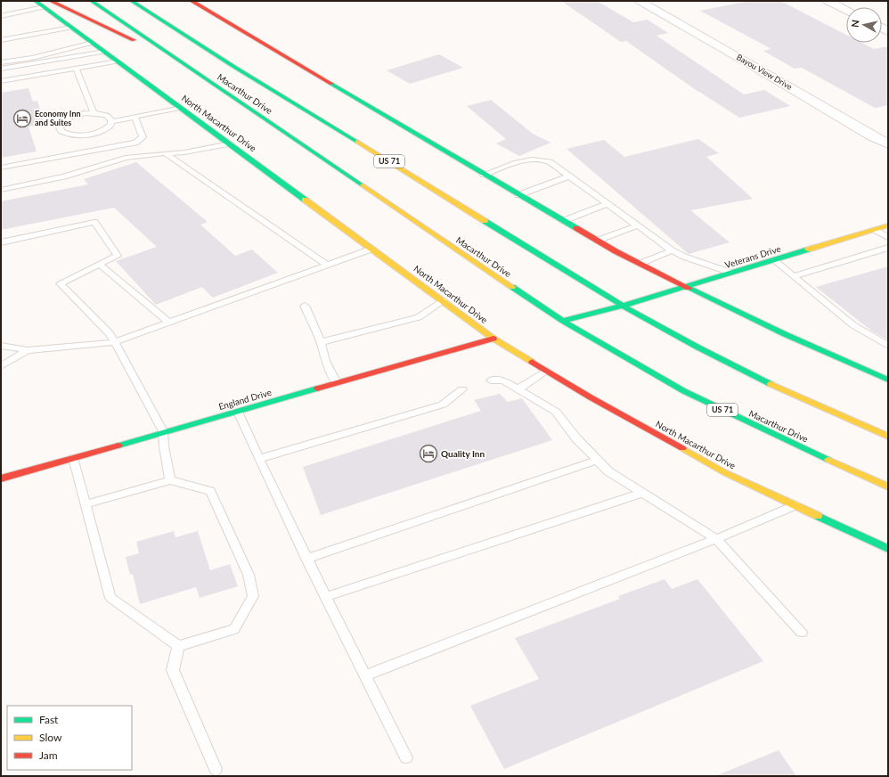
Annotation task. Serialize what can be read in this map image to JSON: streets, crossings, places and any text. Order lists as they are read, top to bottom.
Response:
{
  "streets": {
    "main road": [
      "Macarthur Drive",
      "North Macarthur Drive",
      "US 71",
      "Veterans Drive",
      "England Drive"
    ],
    "street": ["Bayou View Drive"]
  },
  "crossings": [
    ["Macarthur Drive", "Veterans Drive"],
    ["North Macarthur Drive", "England Drive"]
  ],
  "places": {
    "hotel": ["Economy Inn and Suites", "Quality Inn"]
  },
  "legend": ["Fast", "Slow", "Jam"],
  "north": "left"
}
